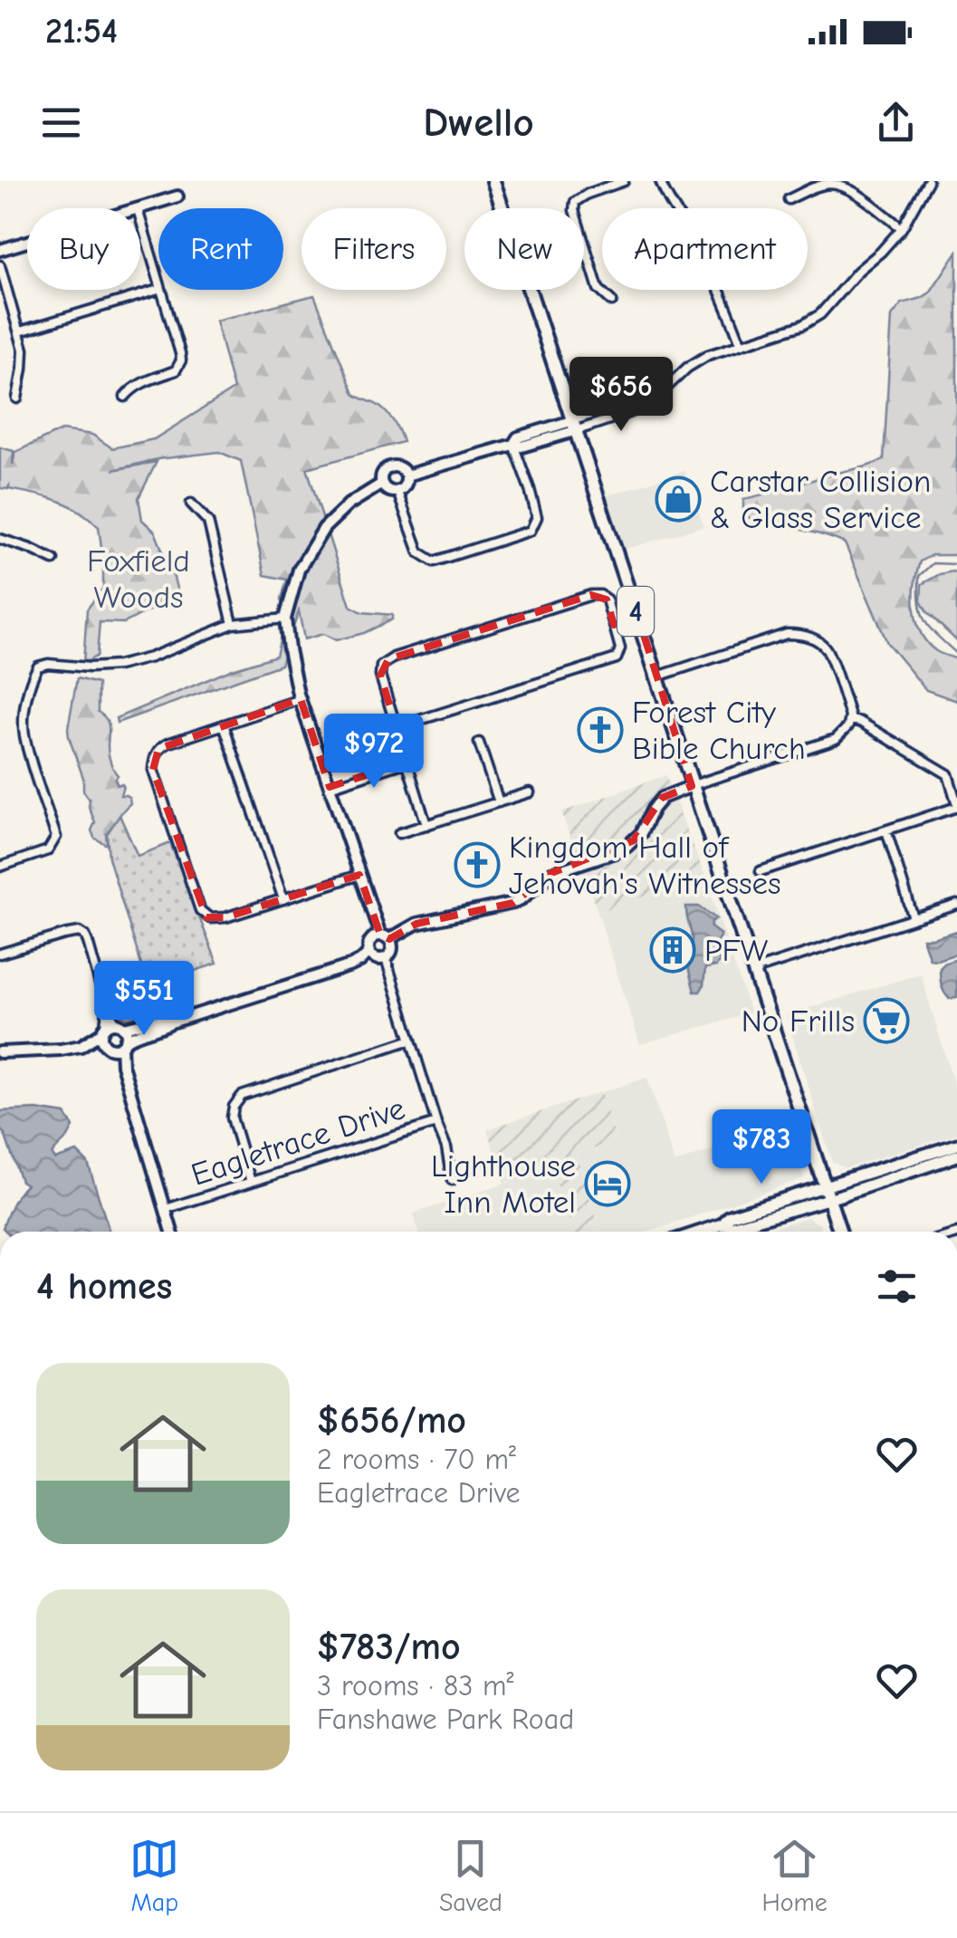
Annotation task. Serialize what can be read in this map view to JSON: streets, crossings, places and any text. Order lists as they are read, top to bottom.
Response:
{
  "streets": {
    "main road": ["4"],
    "street": ["Eagletrace Drive"]
  },
  "parks": ["Foxfield Woods"],
  "places": {
    "shop": ["Carstar Collision & Glass Service"],
    "church": ["Forest City Bible Church", "Kingdom Hall of Jehovah's Witnesses"],
    "building": ["PFW"],
    "supermarket": ["No Frills"],
    "hotel": ["Lighthouse Inn Motel"]
  },
  "page": {
    "status": "21:54",
    "header": "Dwello",
    "chip": [
      "Buy",
      "Rent",
      "Filters",
      "New",
      "Apartment"
    ],
    "price": [
      "$656",
      "$972",
      "$551",
      "$783"
    ],
    "heading": "4 homes",
    "list": [
      {
        "name": "$656/mo",
        "note": "2 rooms · 70 m² · Eagletrace Drive"
      },
      {
        "name": "$783/mo",
        "note": "3 rooms · 83 m² · Fanshawe Park Road"
      }
    ],
    "tabs": ["Map", "Saved", "Home"]
  }
}
